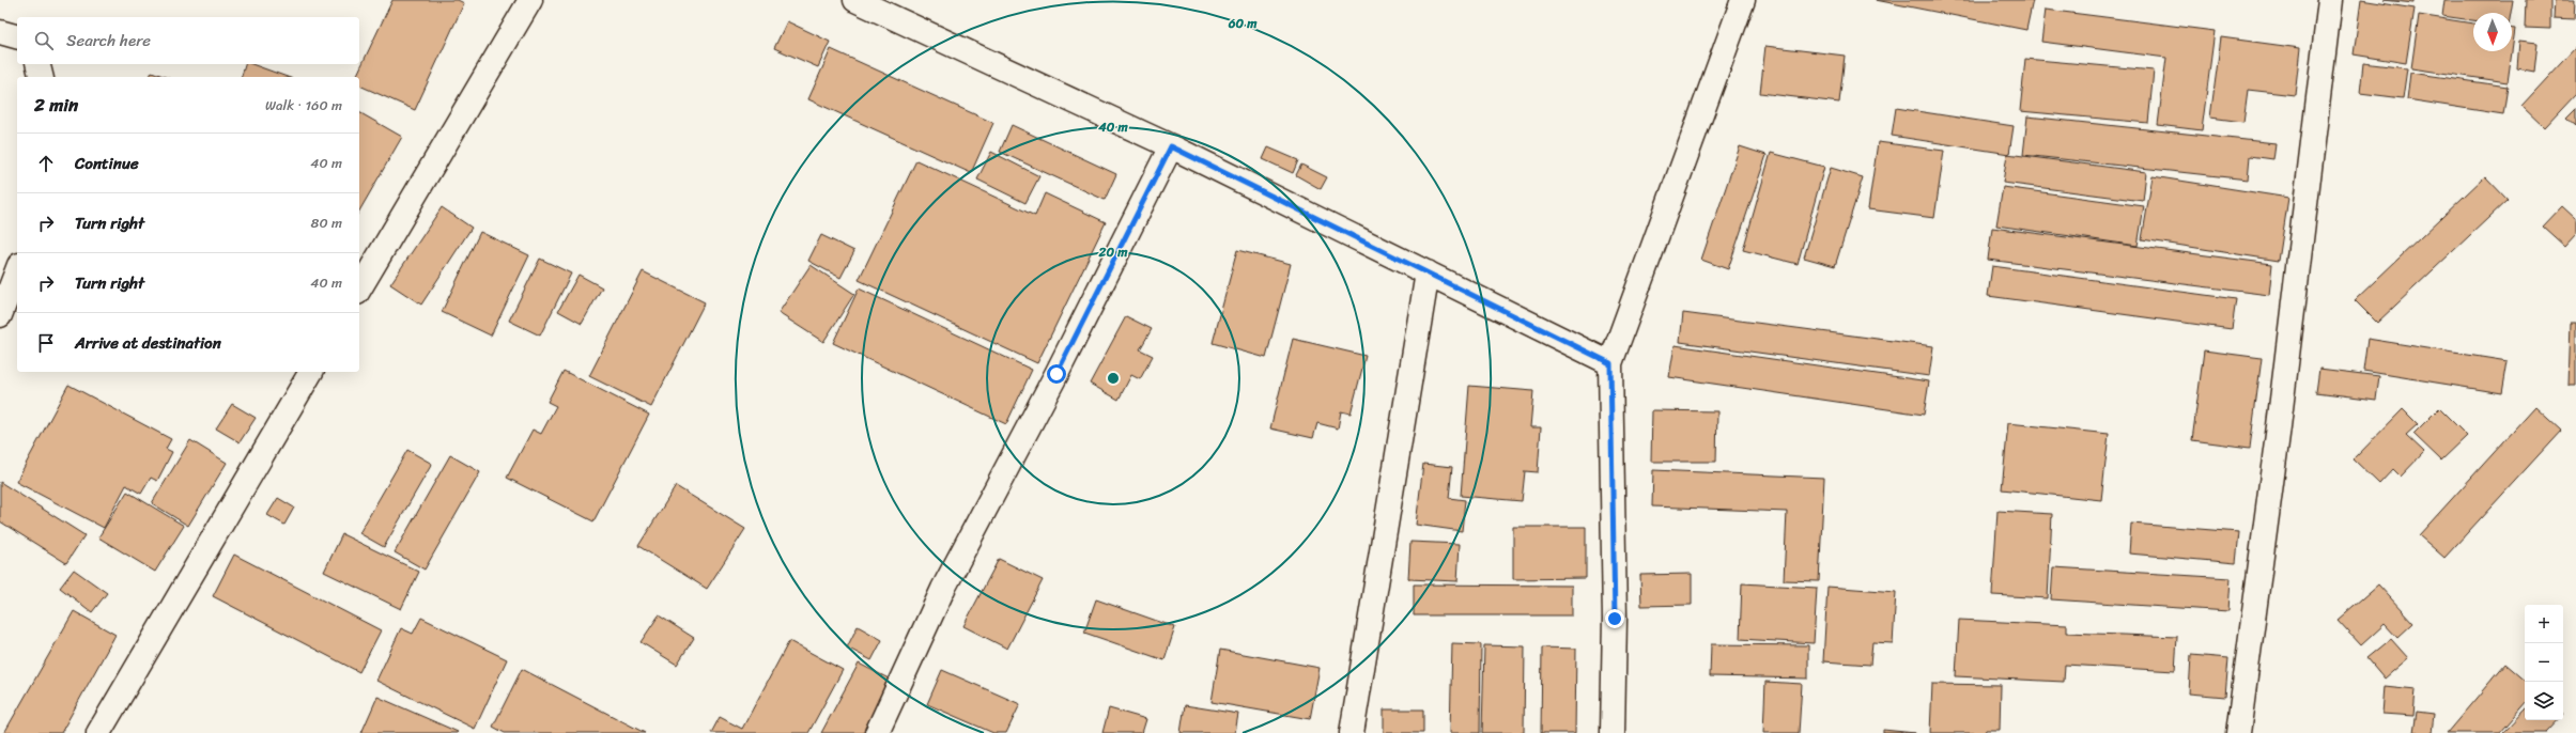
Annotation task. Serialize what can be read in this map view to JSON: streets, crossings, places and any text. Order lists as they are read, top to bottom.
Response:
{
  "north": "bottom",
  "page": {
    "search": "Search here",
    "heading": ["2 min", "Walk · 160 m"],
    "list": [
      ["Continue", "40 m"],
      ["Turn right", "80 m"],
      ["Turn right", "40 m"],
      "Arrive at destination"
    ],
    "map_buttons": ["+", "−"]
  },
  "rings": ["60 m", "40 m", "20 m"]
}
